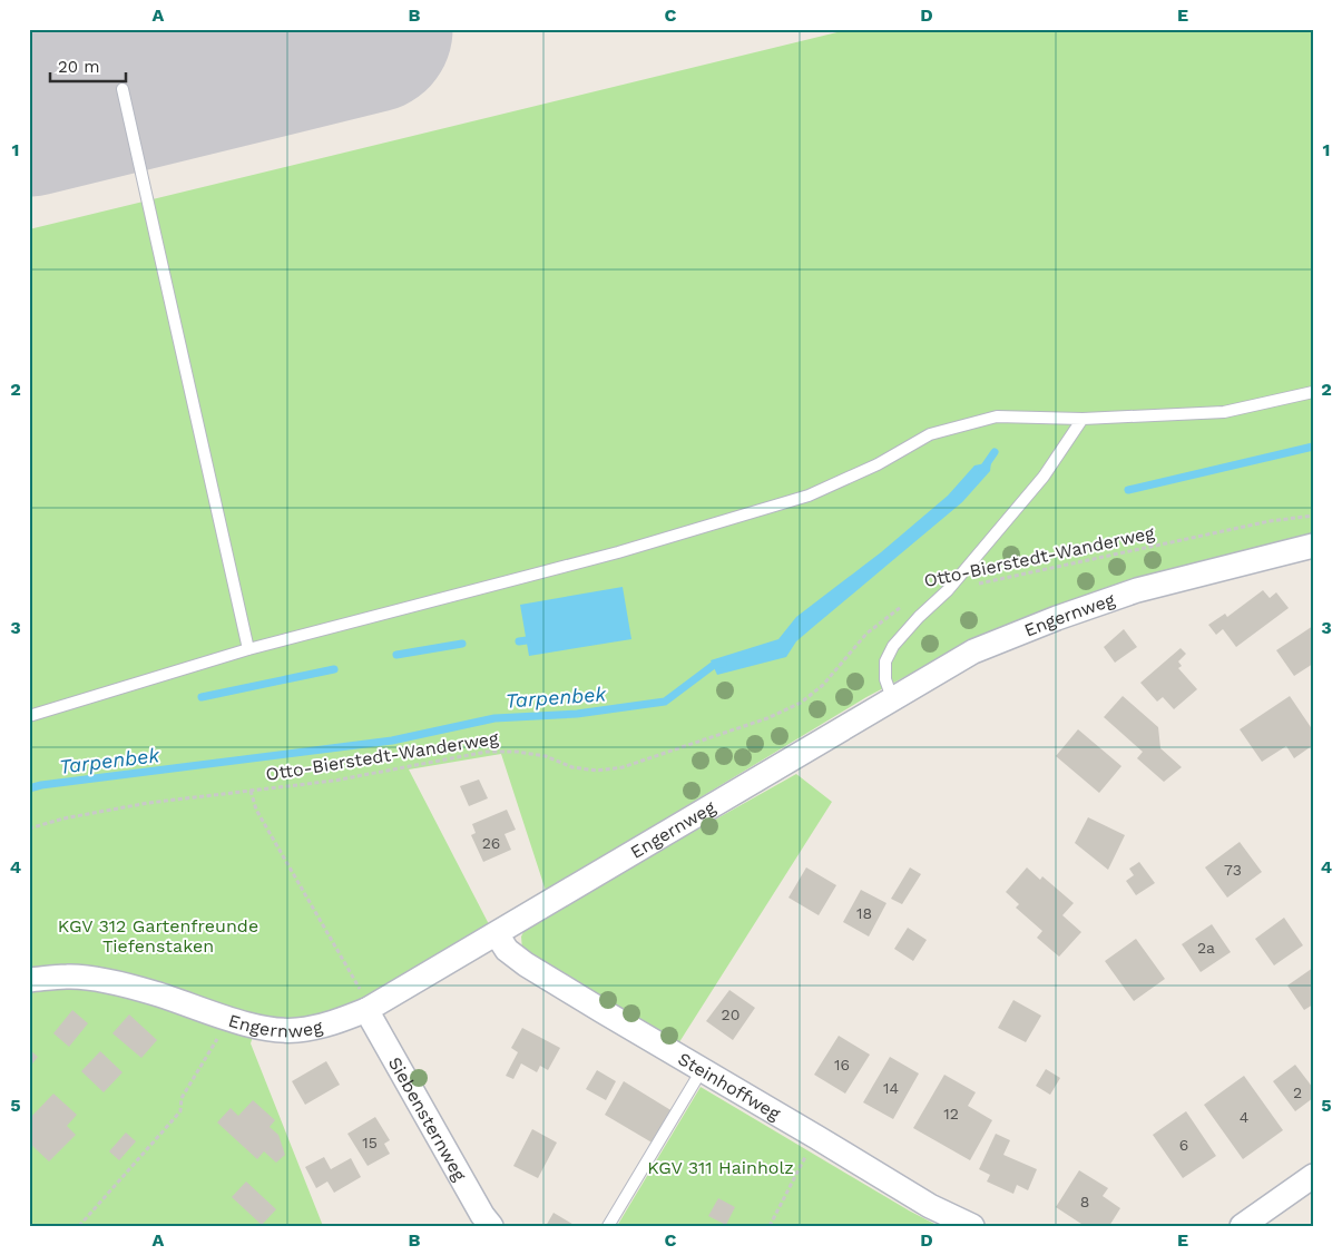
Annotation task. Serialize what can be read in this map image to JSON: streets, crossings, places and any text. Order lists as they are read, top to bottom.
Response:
{
  "streets": {
    "street": ["Engernweg", "Steinhoffweg", "Siebensternweg"],
    "path": ["Otto-Bierstedt-Wanderweg"]
  },
  "crossings": [
    ["Engernweg", "Steinhoffweg"],
    ["Engernweg", "Siebensternweg"]
  ],
  "water": ["Tarpenbek"],
  "parks": ["KGV 312 Gartenfreunde Tiefenstaken", "KGV 311 Hainholz"],
  "house_numbers": [
    "26",
    "73",
    "18",
    "2a",
    "20",
    "16",
    "14",
    "2",
    "12",
    "4",
    "15",
    "6",
    "8"
  ],
  "scale_bar": "20 m",
  "grid": {
    "columns": [
      "A",
      "B",
      "C",
      "D",
      "E"
    ],
    "rows": [
      "1",
      "2",
      "3",
      "4",
      "5"
    ]
  }
}
